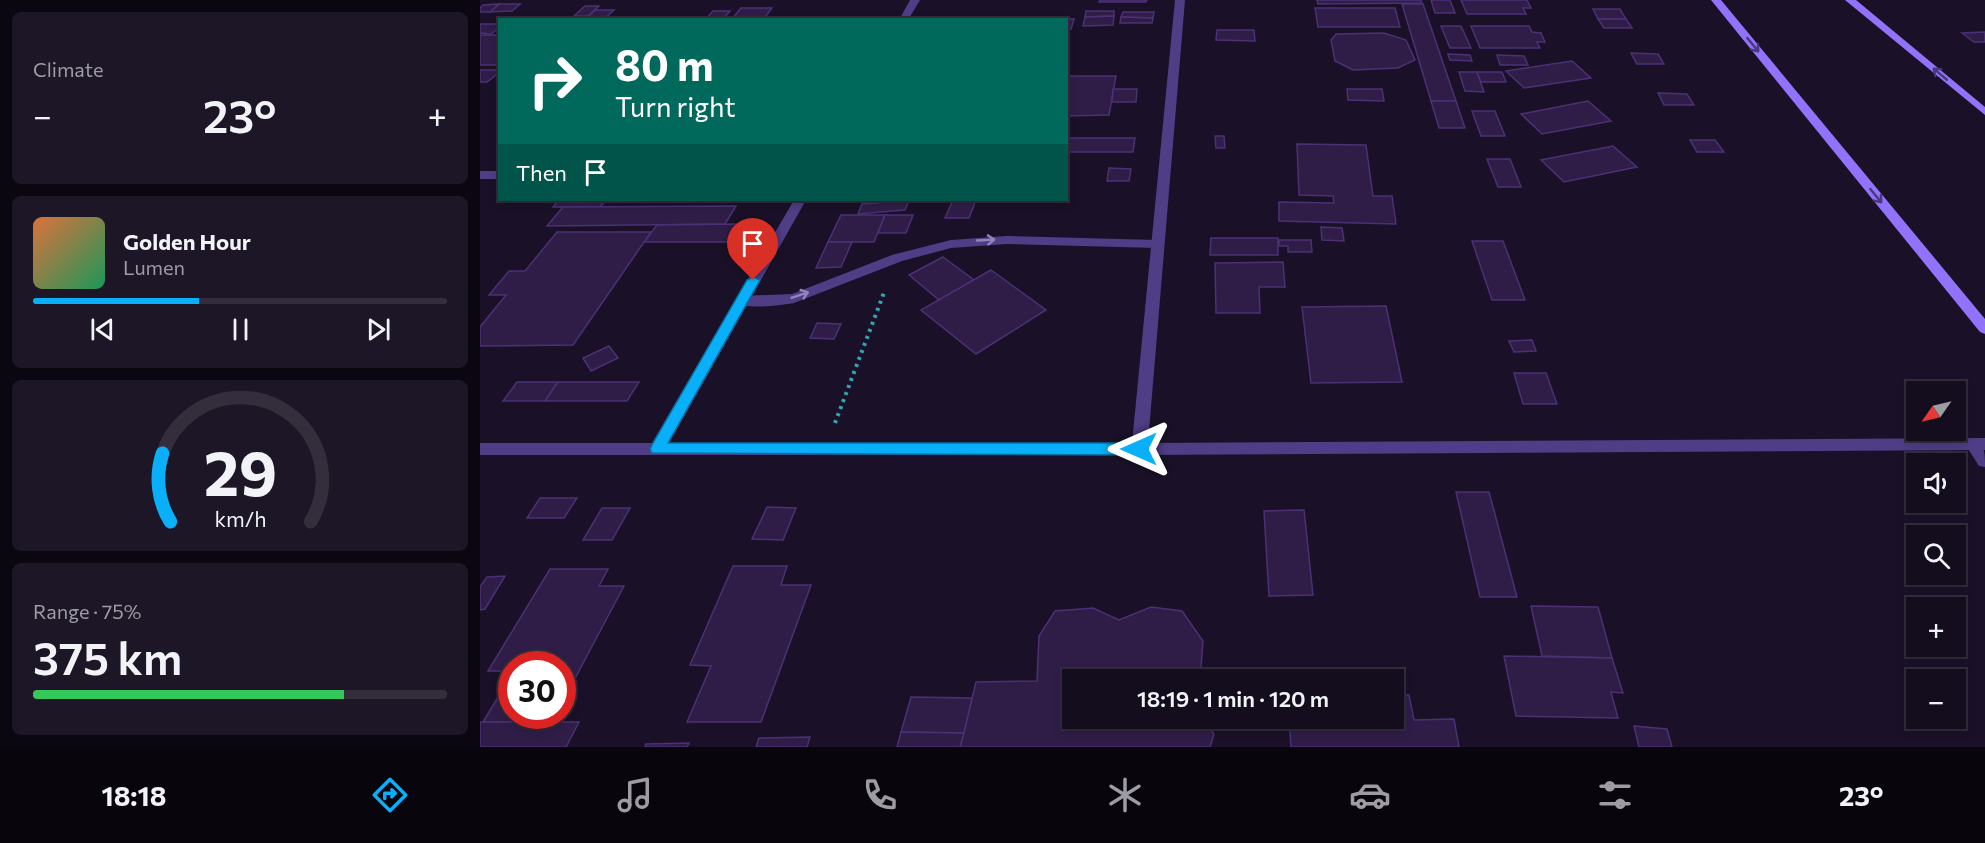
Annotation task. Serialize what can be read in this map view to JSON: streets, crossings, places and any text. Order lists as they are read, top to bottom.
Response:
{
  "north": "bottom left",
  "page": {
    "tile": [
      "Climate",
      ["Range · 75%", "375 km"]
    ],
    "turn": ["80 m", "Turn right"],
    "heat": ["−", "23°", "+"],
    "then": "Then",
    "song": ["Golden Hour", "Lumen"],
    "map_buttons": ["+", "−"],
    "limit": "30",
    "trip": "18:19 · 1 min · 120 m",
    "tabs": ["18:18", "23°"],
    "gauge": ["29", "km/h"]
  }
}
